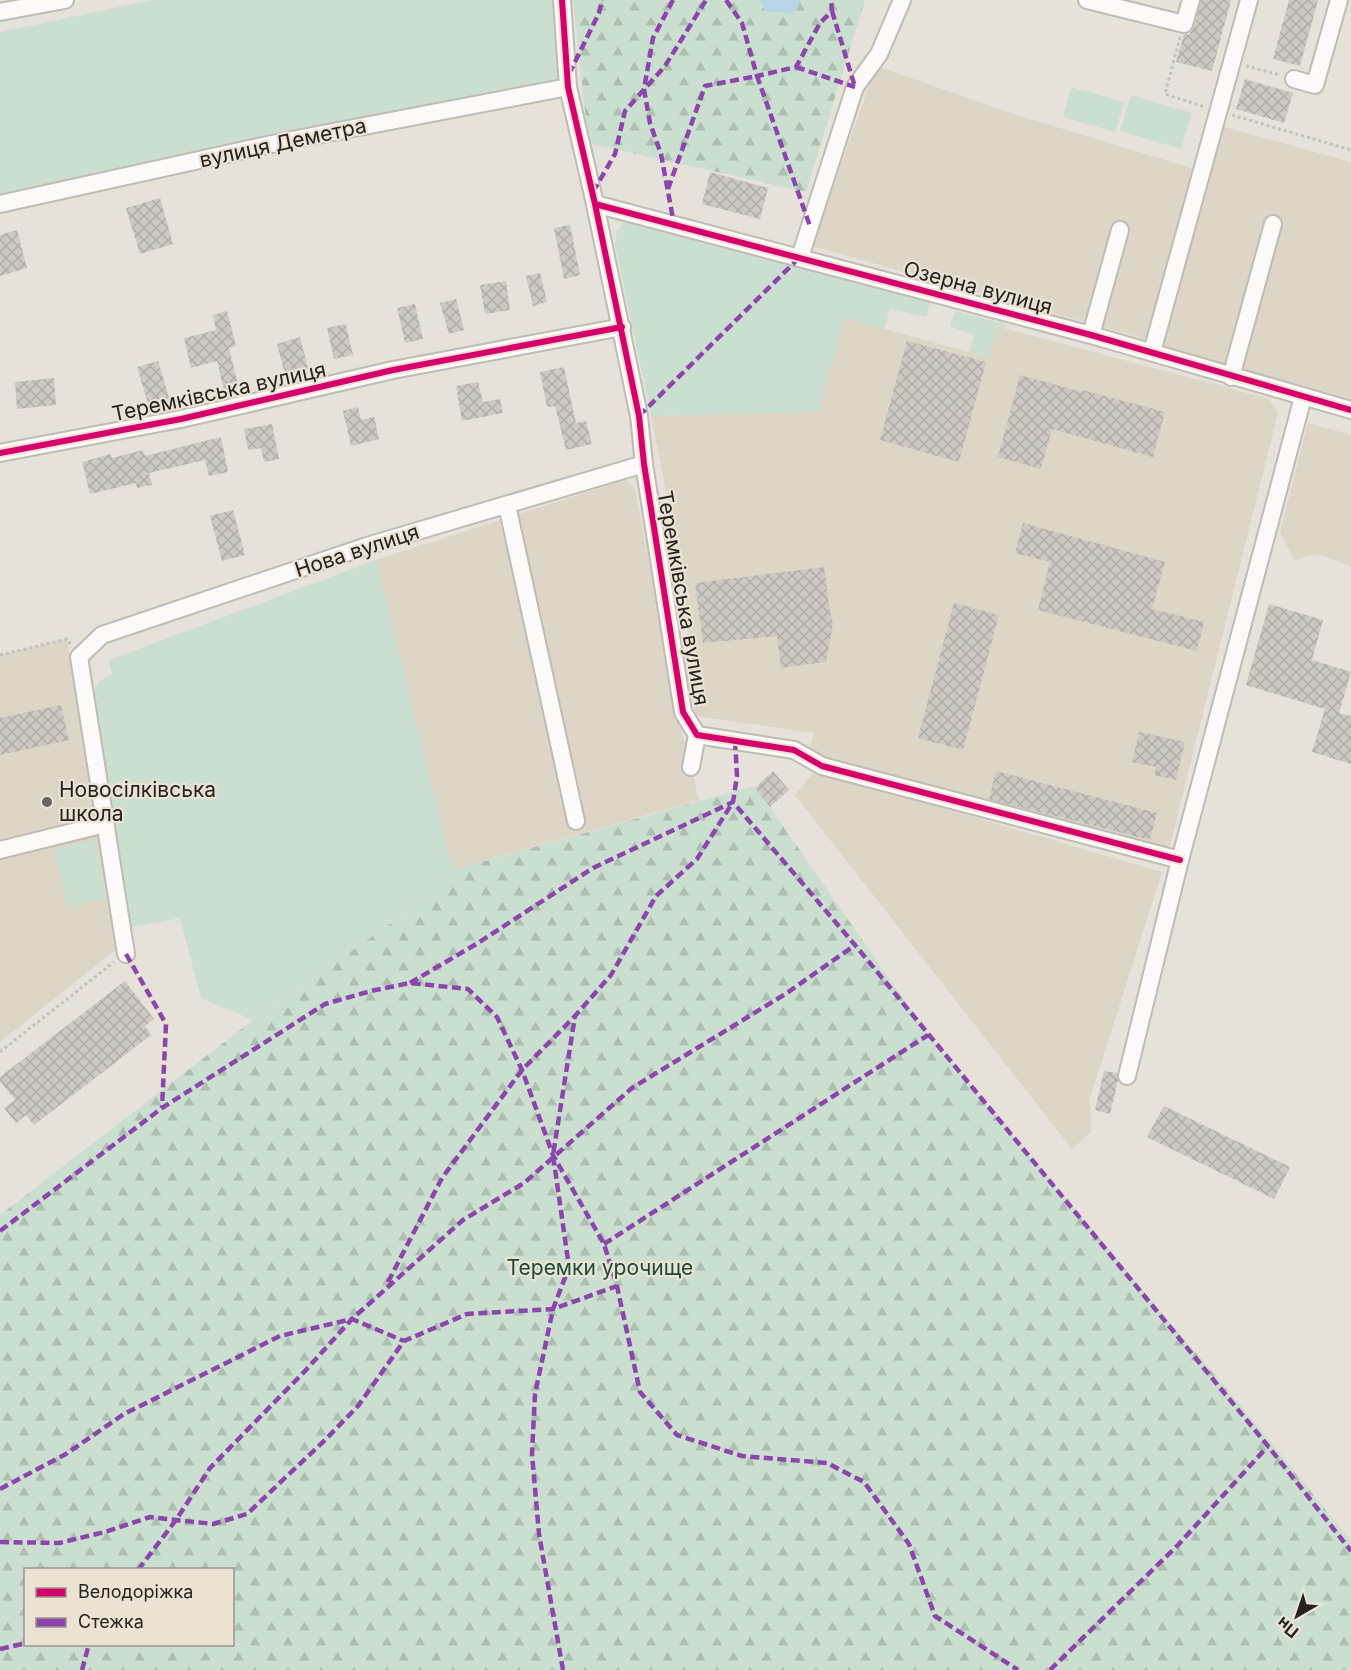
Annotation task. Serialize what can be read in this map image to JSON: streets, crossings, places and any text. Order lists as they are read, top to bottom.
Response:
{
  "streets": {
    "street": [
      "вулиця Деметра",
      "Озерна вулиця",
      "Теремківська вулиця",
      "Нова вулиця"
    ]
  },
  "crossings": [
    ["вулиця Деметра", "Теремківська вулиця"],
    ["Озерна вулиця", "Теремківська вулиця"],
    ["Теремківська вулиця", "Нова вулиця"]
  ],
  "parks": ["Теремки урочище"],
  "places": ["Новосілківська школа"],
  "legend": ["Велодоріжка", "Стежка"],
  "north": "bottom left"
}
